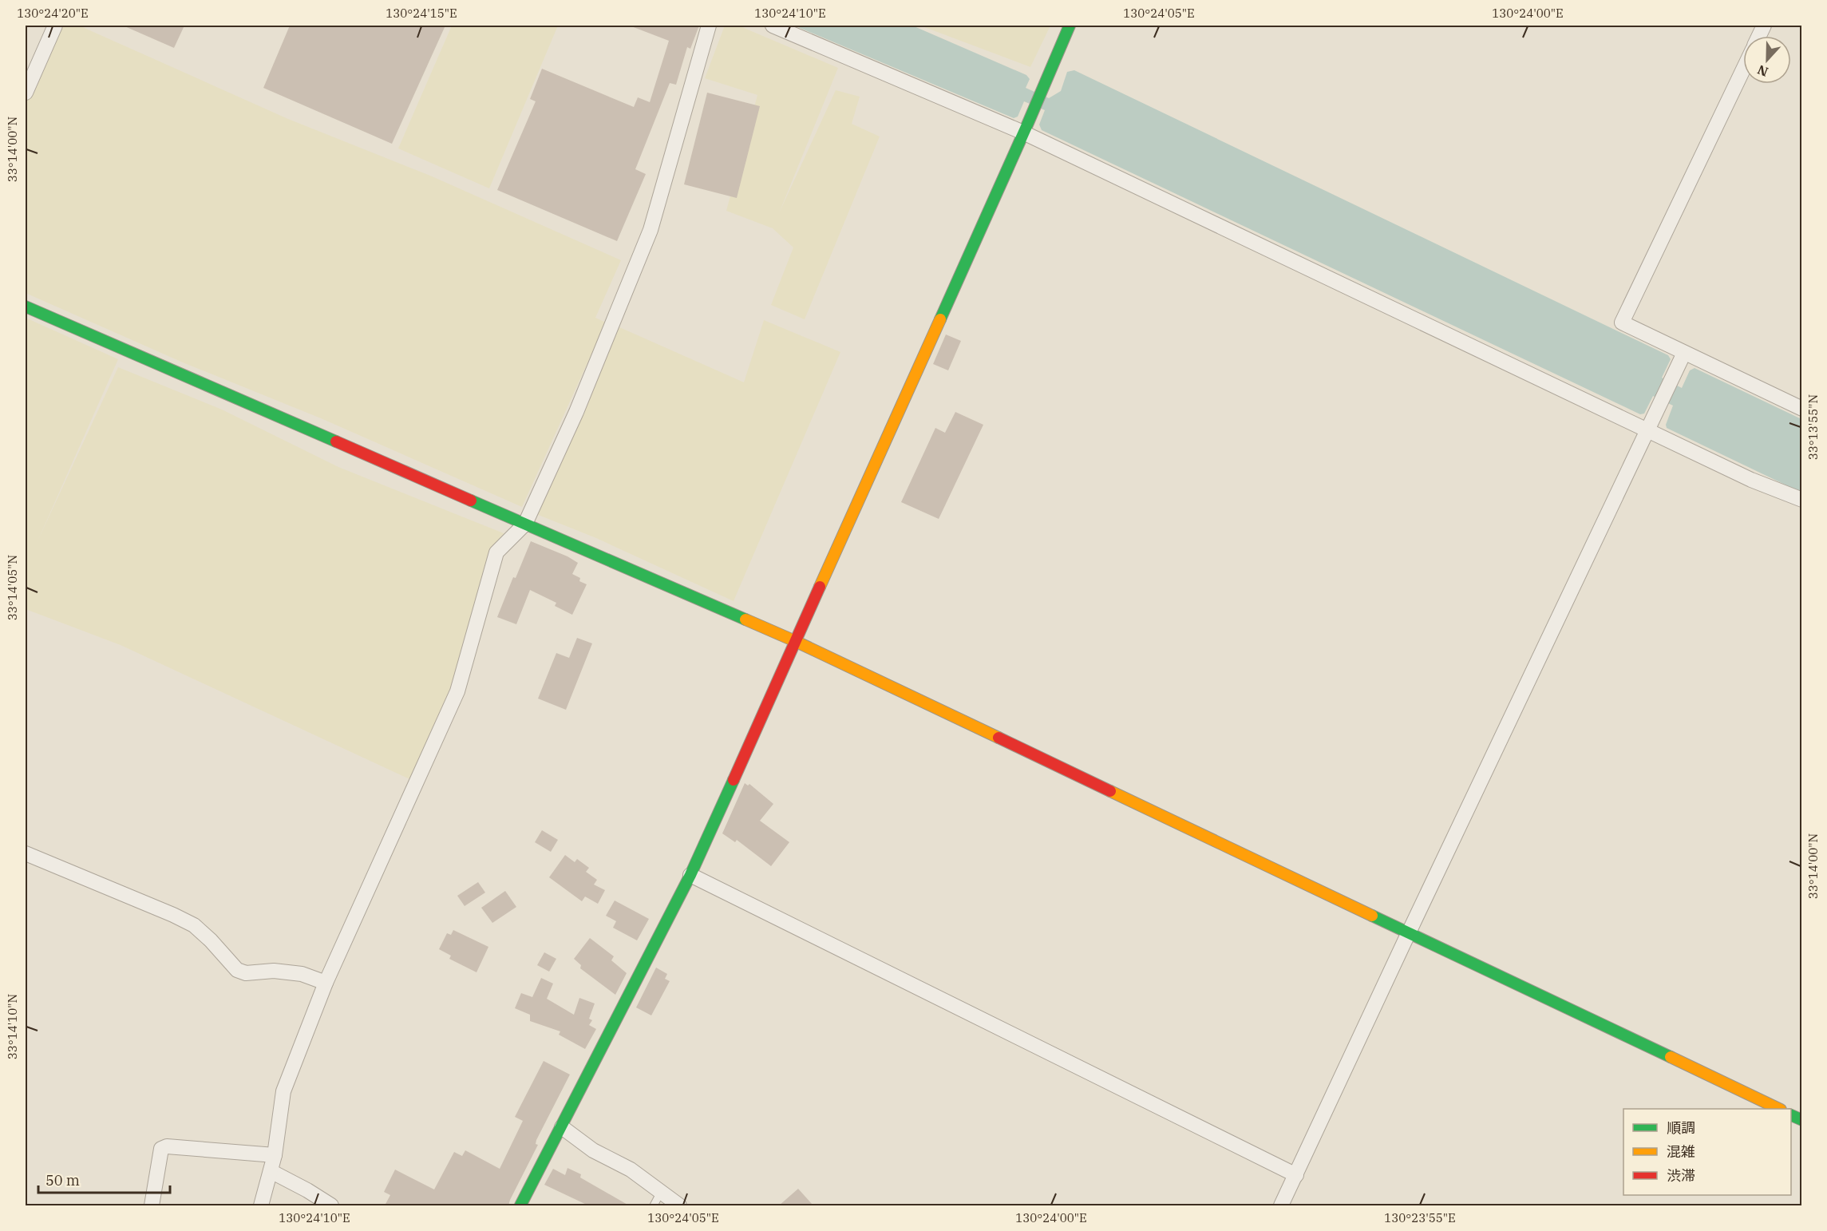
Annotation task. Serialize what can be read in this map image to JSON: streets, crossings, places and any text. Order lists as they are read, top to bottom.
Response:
{
  "legend": ["順調", "混雑", "渋滞"],
  "scale_bar": "50 m",
  "north": "bottom",
  "coordinates": [
    "130°24'20\"E",
    "130°24'15\"E",
    "130°24'10\"E",
    "130°24'05\"E",
    "130°24'00\"E",
    "33°14'00\"N",
    "33°13'55\"N",
    "33°14'05\"N",
    "33°14'10\"N",
    "130°23'55\"E"
  ]
}
